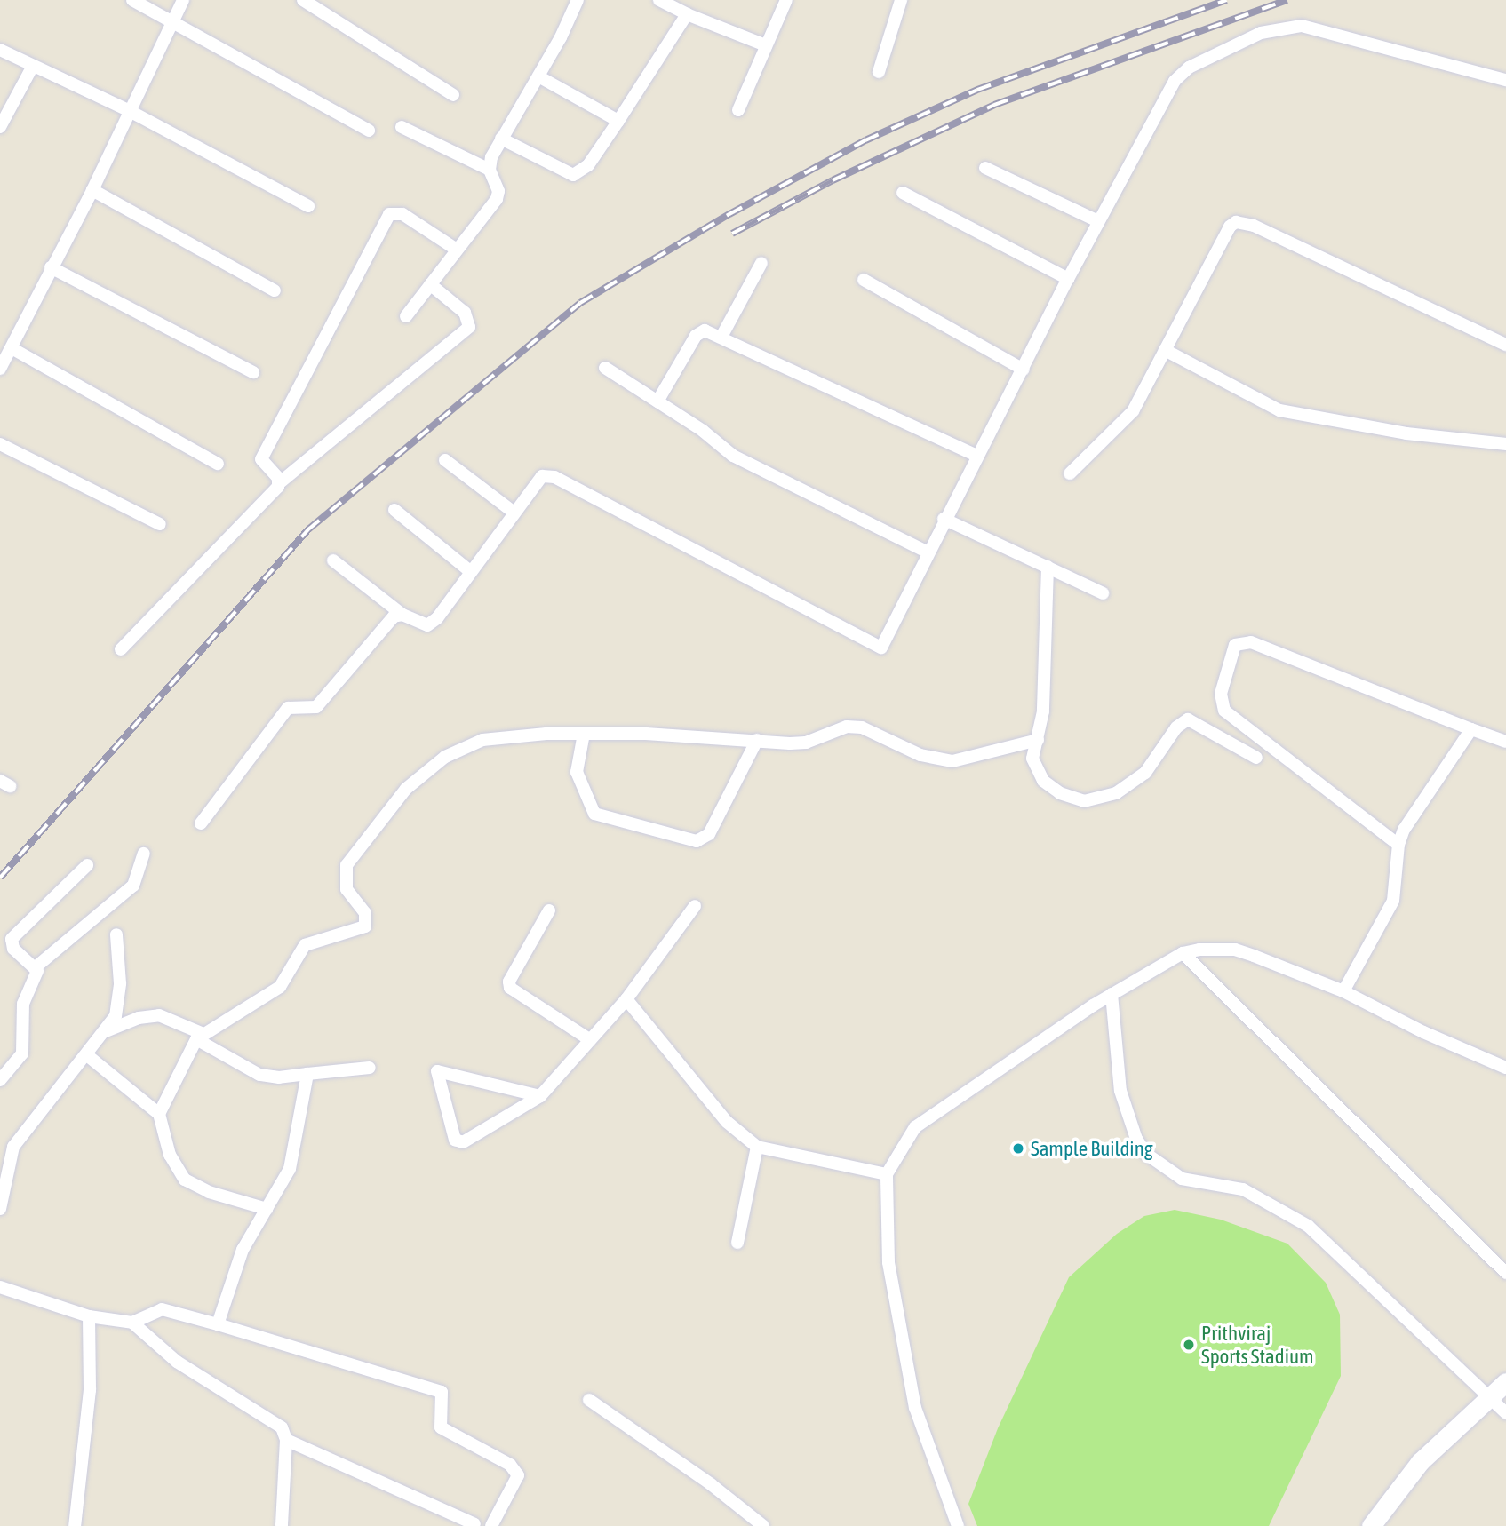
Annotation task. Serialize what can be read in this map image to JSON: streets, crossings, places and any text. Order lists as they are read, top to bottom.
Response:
{
  "places": ["Sample Building", "Prithviraj Sports Stadium"]
}
